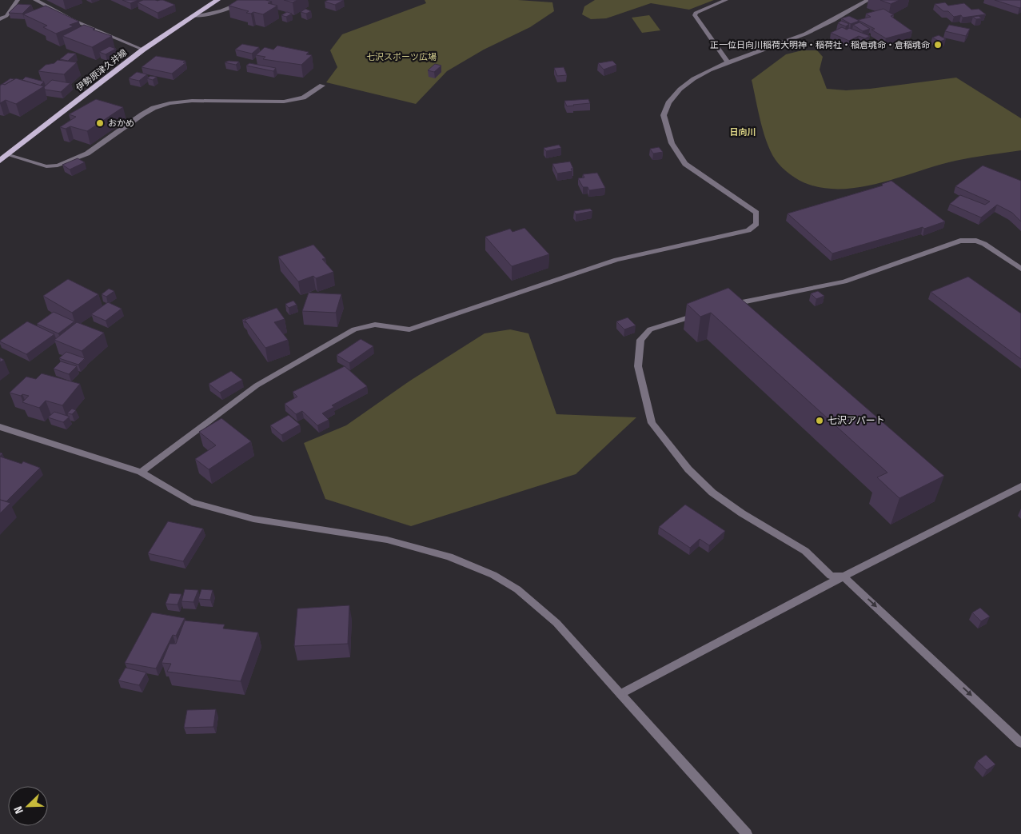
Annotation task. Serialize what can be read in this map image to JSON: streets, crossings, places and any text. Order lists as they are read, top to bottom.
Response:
{
  "streets": {
    "main road": ["伊勢原津久井線"]
  },
  "districts": ["日向川"],
  "parks": ["七沢スポーツ広場"],
  "places": ["正一位日向川稲荷大明神・稲荷社・稲倉魂命・倉稲魂命", "おかめ", "七沢アパート"],
  "north": "bottom left"
}
